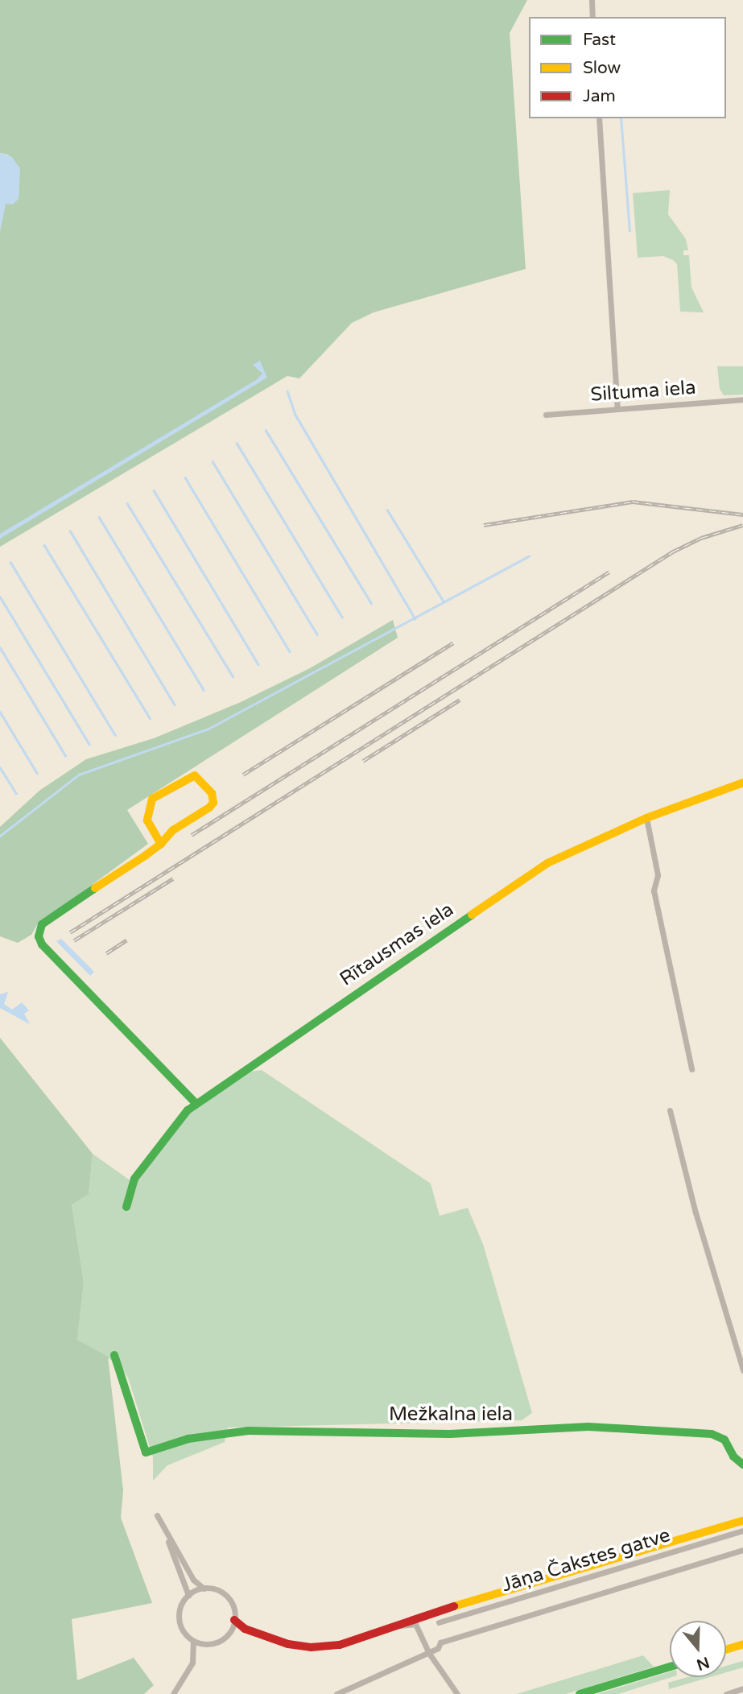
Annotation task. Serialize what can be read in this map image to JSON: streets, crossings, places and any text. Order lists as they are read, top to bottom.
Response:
{
  "streets": {
    "street": [
      "Siltuma iela",
      "Rītausmas iela",
      "Mežkalna iela",
      "Jāņa Čakstes gatve"
    ]
  },
  "legend": ["Fast", "Slow", "Jam"],
  "north": "bottom"
}
